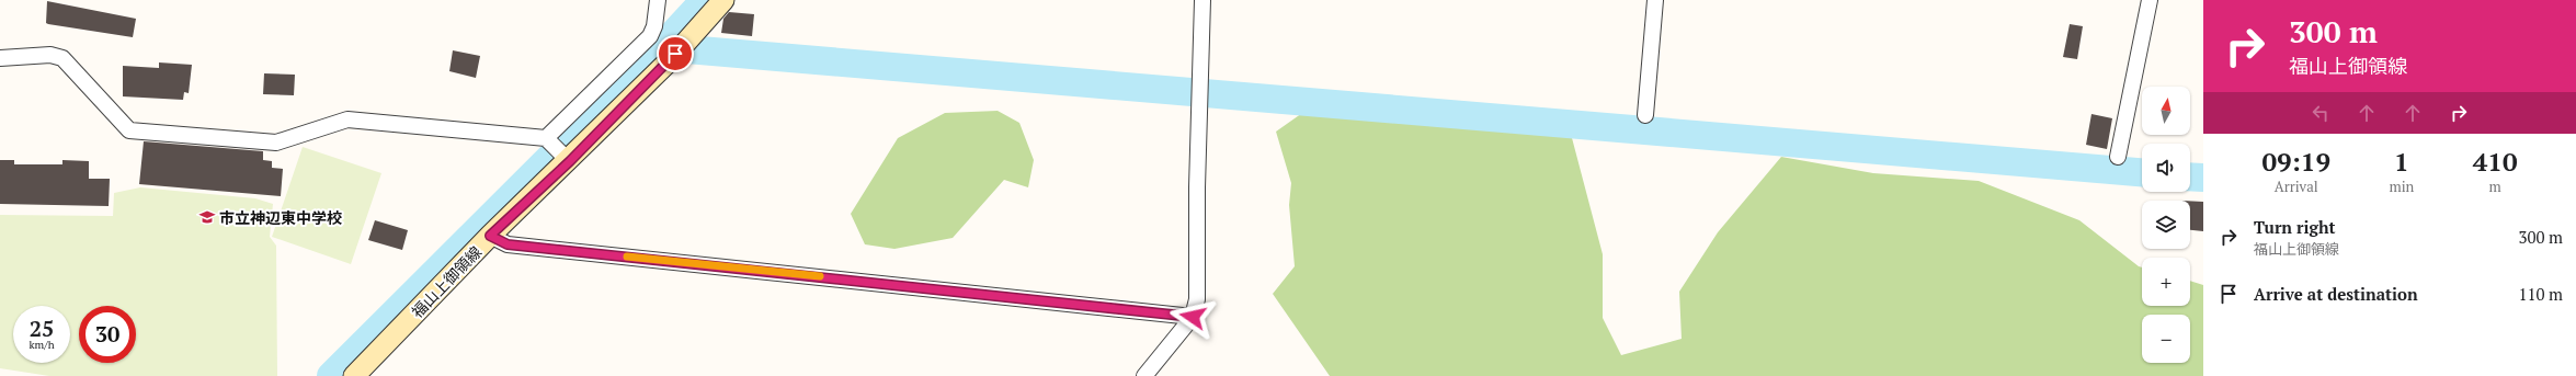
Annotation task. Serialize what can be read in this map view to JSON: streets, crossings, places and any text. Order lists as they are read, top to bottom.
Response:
{
  "streets": {
    "main road": ["福山上御領線"]
  },
  "places": {
    "school or university": ["市立神辺東中学校"]
  },
  "north": "top",
  "page": {
    "turn": ["300 m", "福山上御領線"],
    "map_buttons": ["+", "−"],
    "eta": [
      "09:19",
      "Arrival",
      "1",
      "min",
      "410",
      "m"
    ],
    "list": [
      {
        "name": "Turn right",
        "note": "福山上御領線",
        "value": "300 m"
      },
      {
        "name": "Arrive at destination",
        "value": "110 m"
      }
    ],
    "speed": "25 km/h",
    "limit": "30"
  }
}
